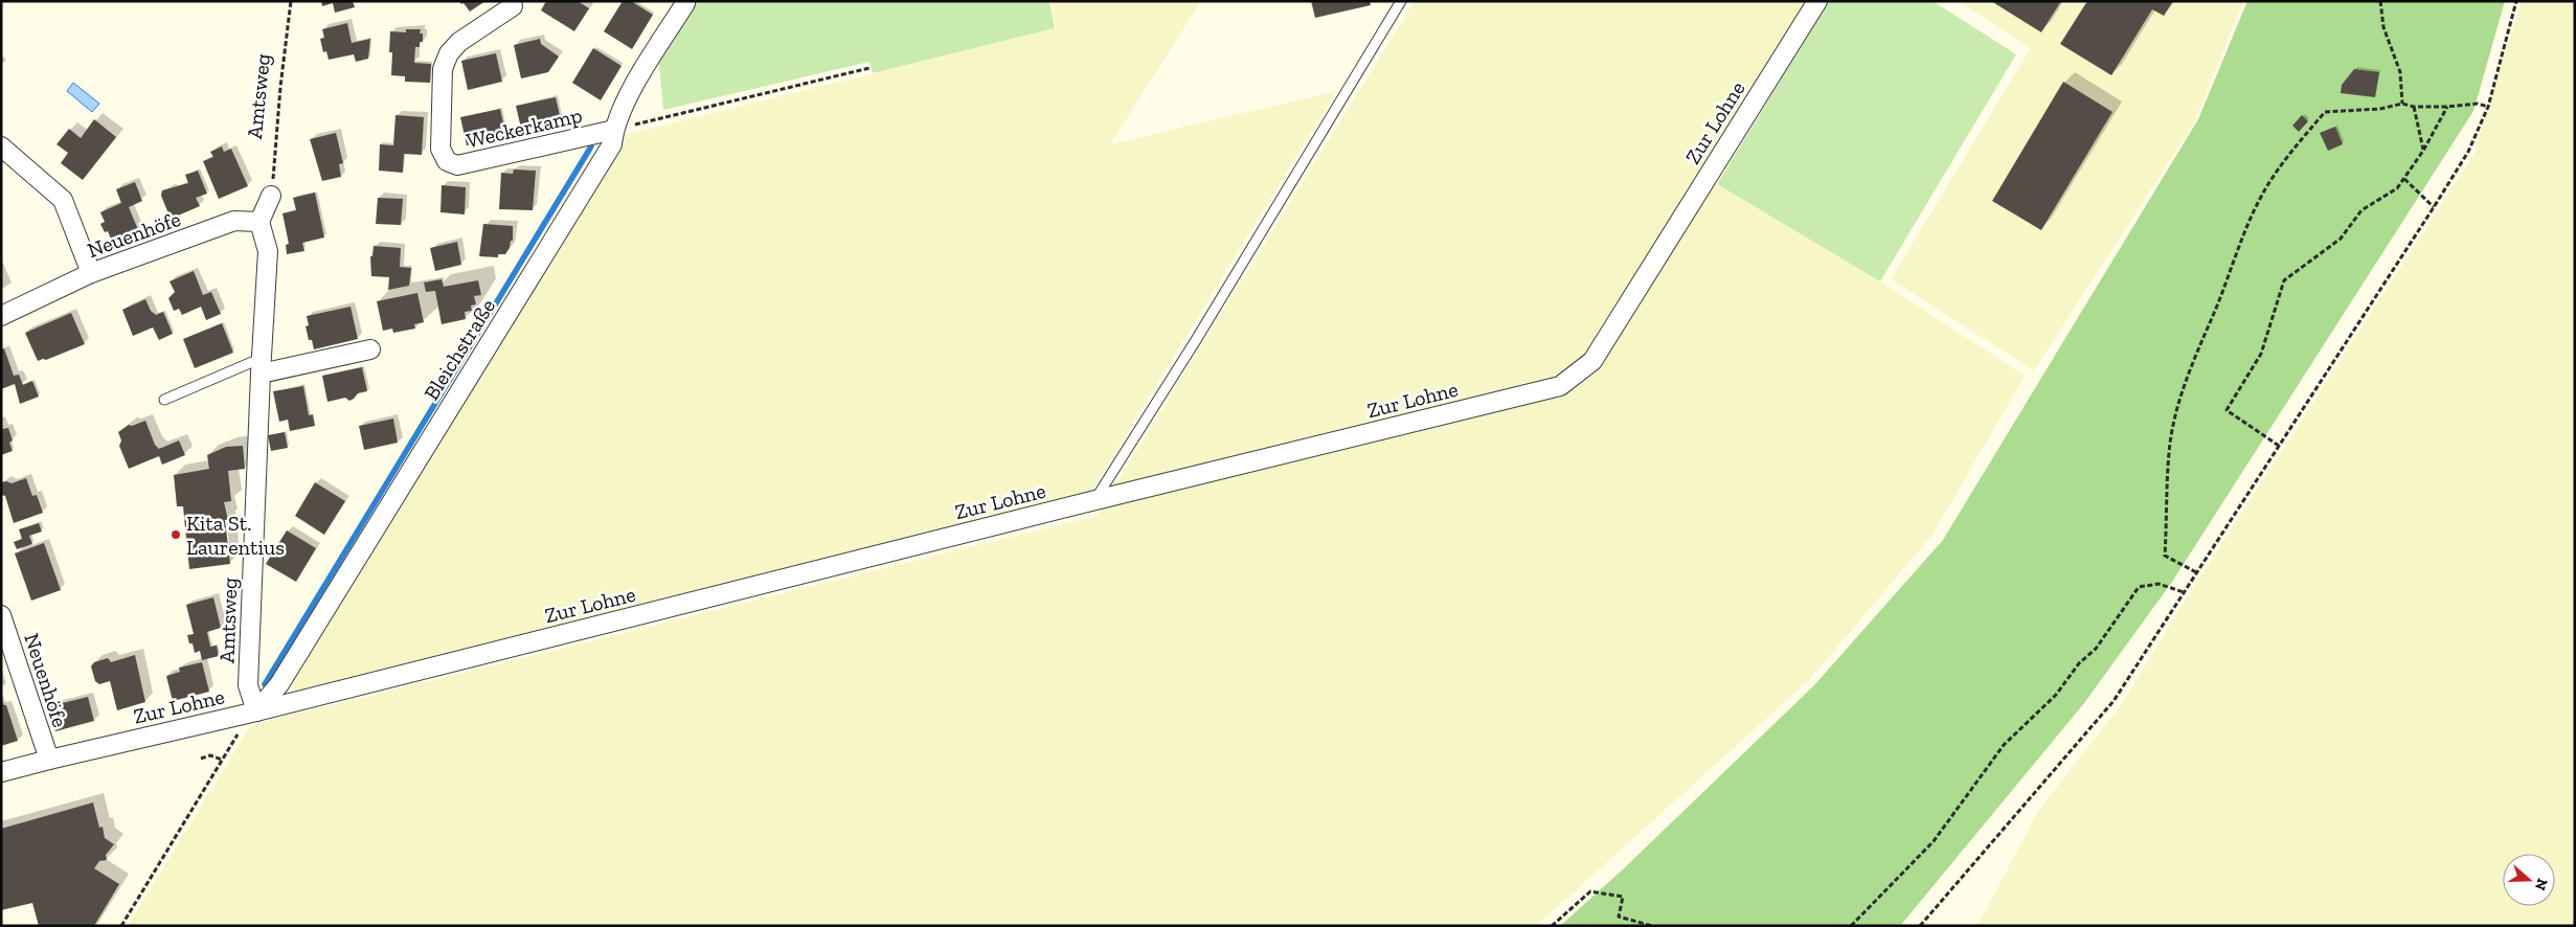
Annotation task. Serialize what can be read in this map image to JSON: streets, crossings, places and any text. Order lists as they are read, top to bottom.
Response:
{
  "streets": {
    "street": [
      "Amtsweg",
      "Zur Lohne",
      "Weckerkamp",
      "Neuenhöfe",
      "Bleichstraße"
    ]
  },
  "crossings": [
    ["Amtsweg", "Zur Lohne"],
    ["Amtsweg", "Neuenhöfe"],
    ["Amtsweg", "Bleichstraße"],
    ["Zur Lohne", "Neuenhöfe"],
    ["Zur Lohne", "Bleichstraße"],
    ["Weckerkamp", "Bleichstraße"]
  ],
  "places": ["Kita St. Laurentius"],
  "north": "right"
}
